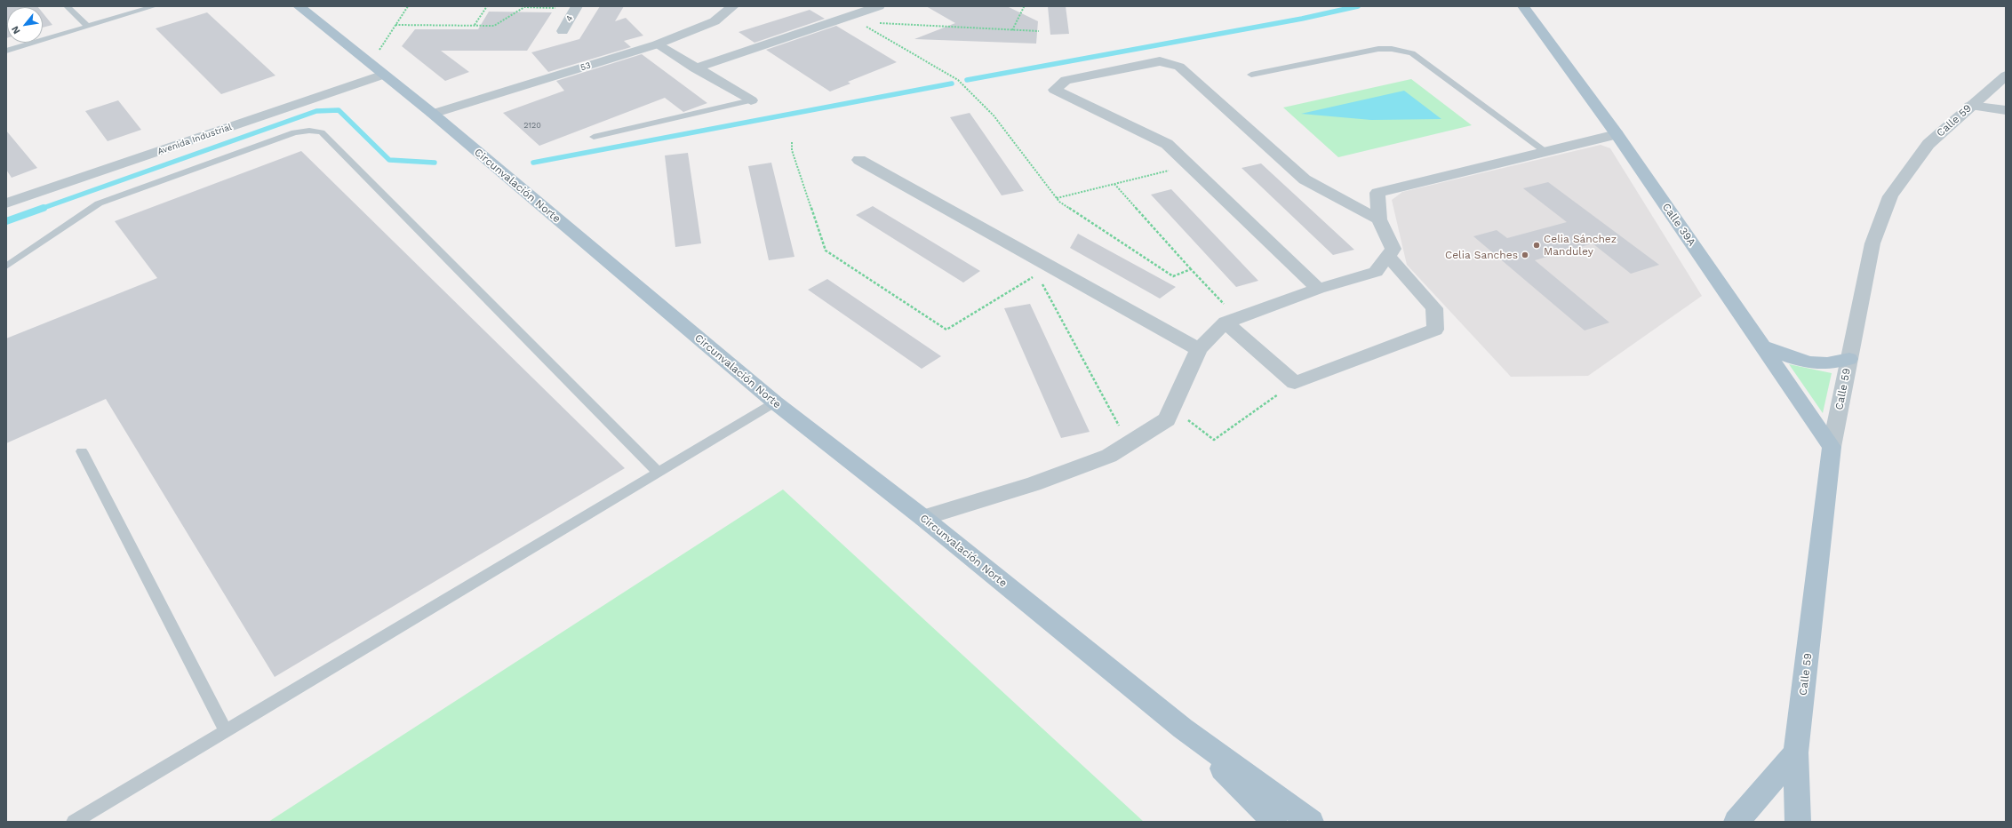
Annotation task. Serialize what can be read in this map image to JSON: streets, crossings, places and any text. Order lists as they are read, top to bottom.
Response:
{
  "streets": {
    "main road": ["Calle 59", "Circunvalación Norte", "Calle 39A"],
    "street": ["4", "53", "Avenida Industrial"]
  },
  "crossings": [
    ["53", "Circunvalación Norte"],
    ["Calle 59", "Calle 39A"],
    ["Avenida Industrial", "Circunvalación Norte"]
  ],
  "places": ["Celia Sánchez Manduley", "Celia Sanches"],
  "house_numbers": ["2120"],
  "north": "bottom left"
}
